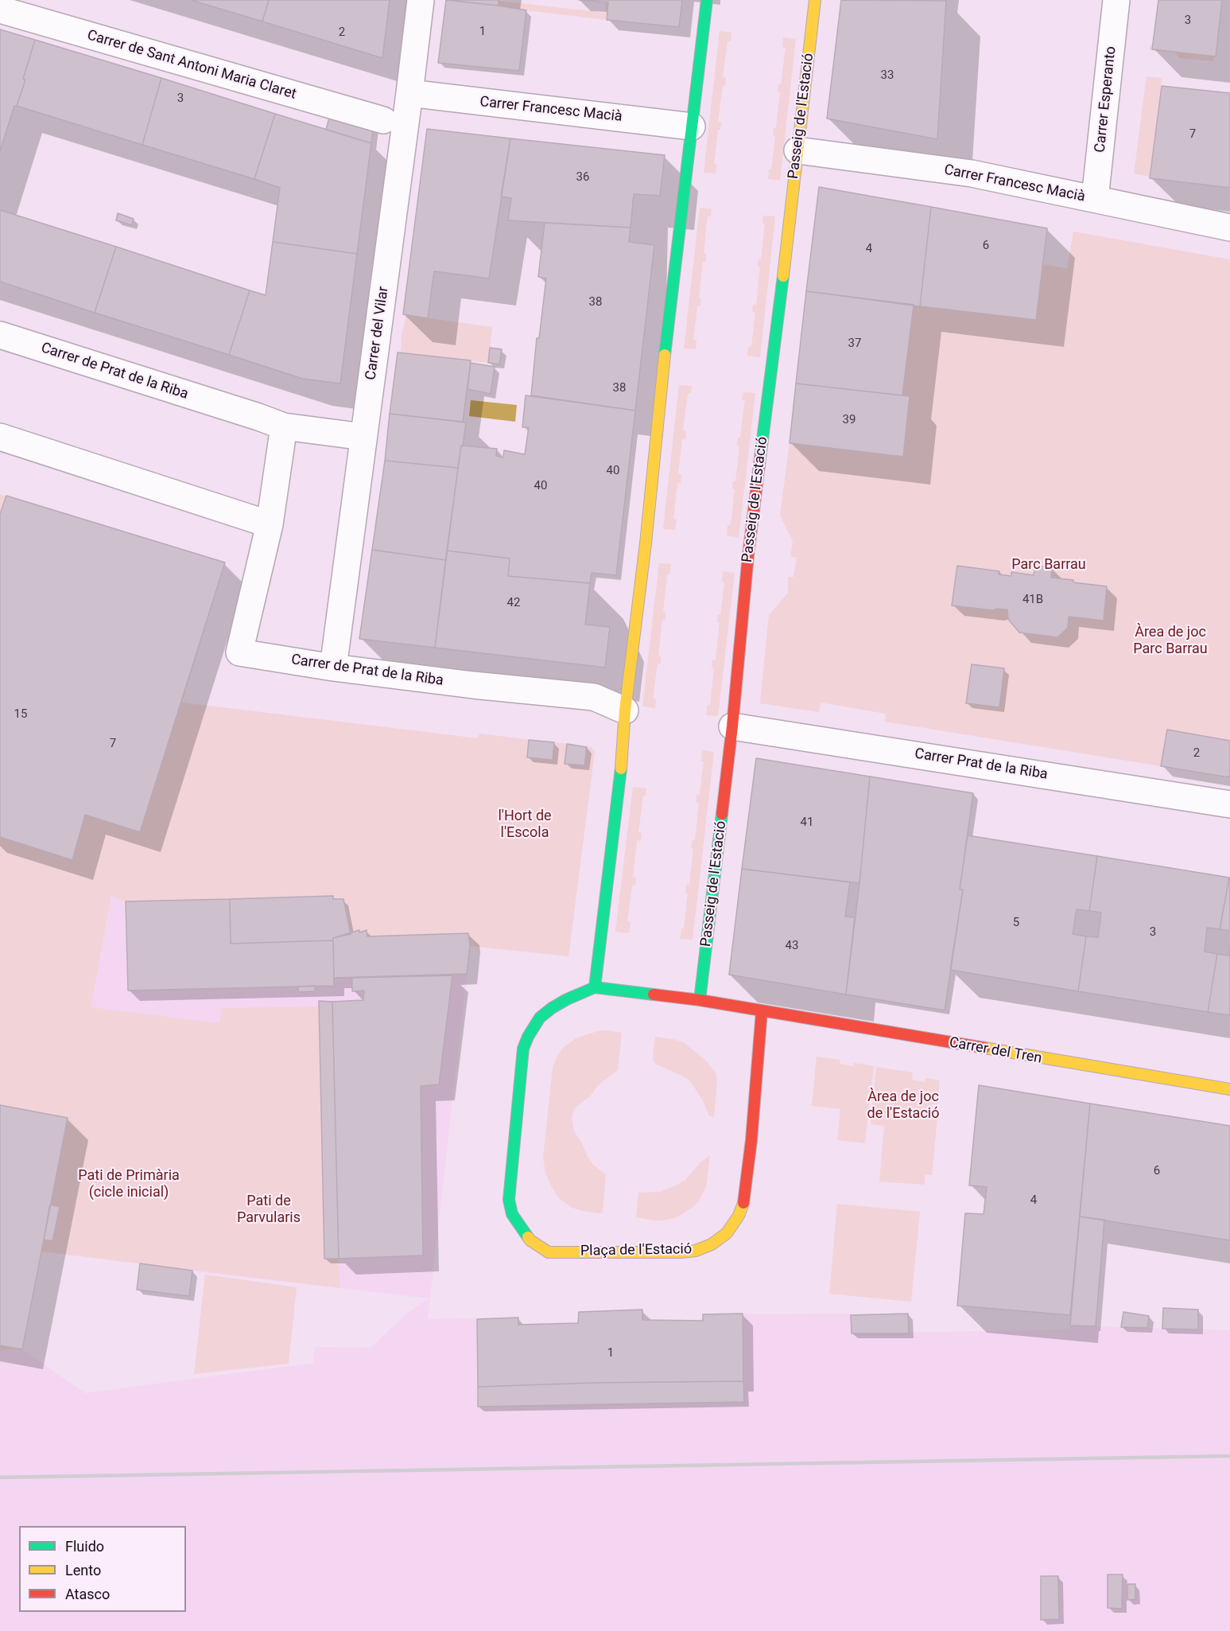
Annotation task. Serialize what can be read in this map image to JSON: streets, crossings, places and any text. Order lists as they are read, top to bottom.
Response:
{
  "streets": {
    "street": [
      "Carrer de Sant Antoni Maria Claret",
      "Carrer Esperanto",
      "Carrer Francesc Macià",
      "Passeig de l'Estació",
      "Carrer del Vilar",
      "Carrer de Prat de la Riba",
      "Carrer Prat de la Riba",
      "Carrer del Tren",
      "Plaça de l'Estació"
    ]
  },
  "crossings": [
    ["Carrer Esperanto", "Carrer Francesc Macià"],
    ["Carrer Francesc Macià", "Passeig de l'Estació"],
    ["Carrer Francesc Macià", "Carrer del Vilar"],
    ["Passeig de l'Estació", "Carrer Prat de la Riba"],
    ["Carrer del Vilar", "Carrer de Prat de la Riba"],
    ["Carrer del Tren", "Plaça de l'Estació"]
  ],
  "parks": [
    "Parc Barrau",
    "Àrea de joc Parc Barrau",
    "l'Hort de l'Escola",
    "Àrea de joc de l'Estació",
    "Pati de Primària (cicle inicial)",
    "Pati de Parvularis"
  ],
  "house_numbers": [
    "3",
    "1",
    "2",
    "33",
    "3",
    "7",
    "36",
    "6",
    "4",
    "38",
    "37",
    "38",
    "39",
    "40",
    "40",
    "41B",
    "42",
    "15",
    "7",
    "2",
    "41",
    "5",
    "3",
    "43",
    "6",
    "4",
    "1"
  ],
  "legend": ["Fluido", "Lento", "Atasco"]
}
